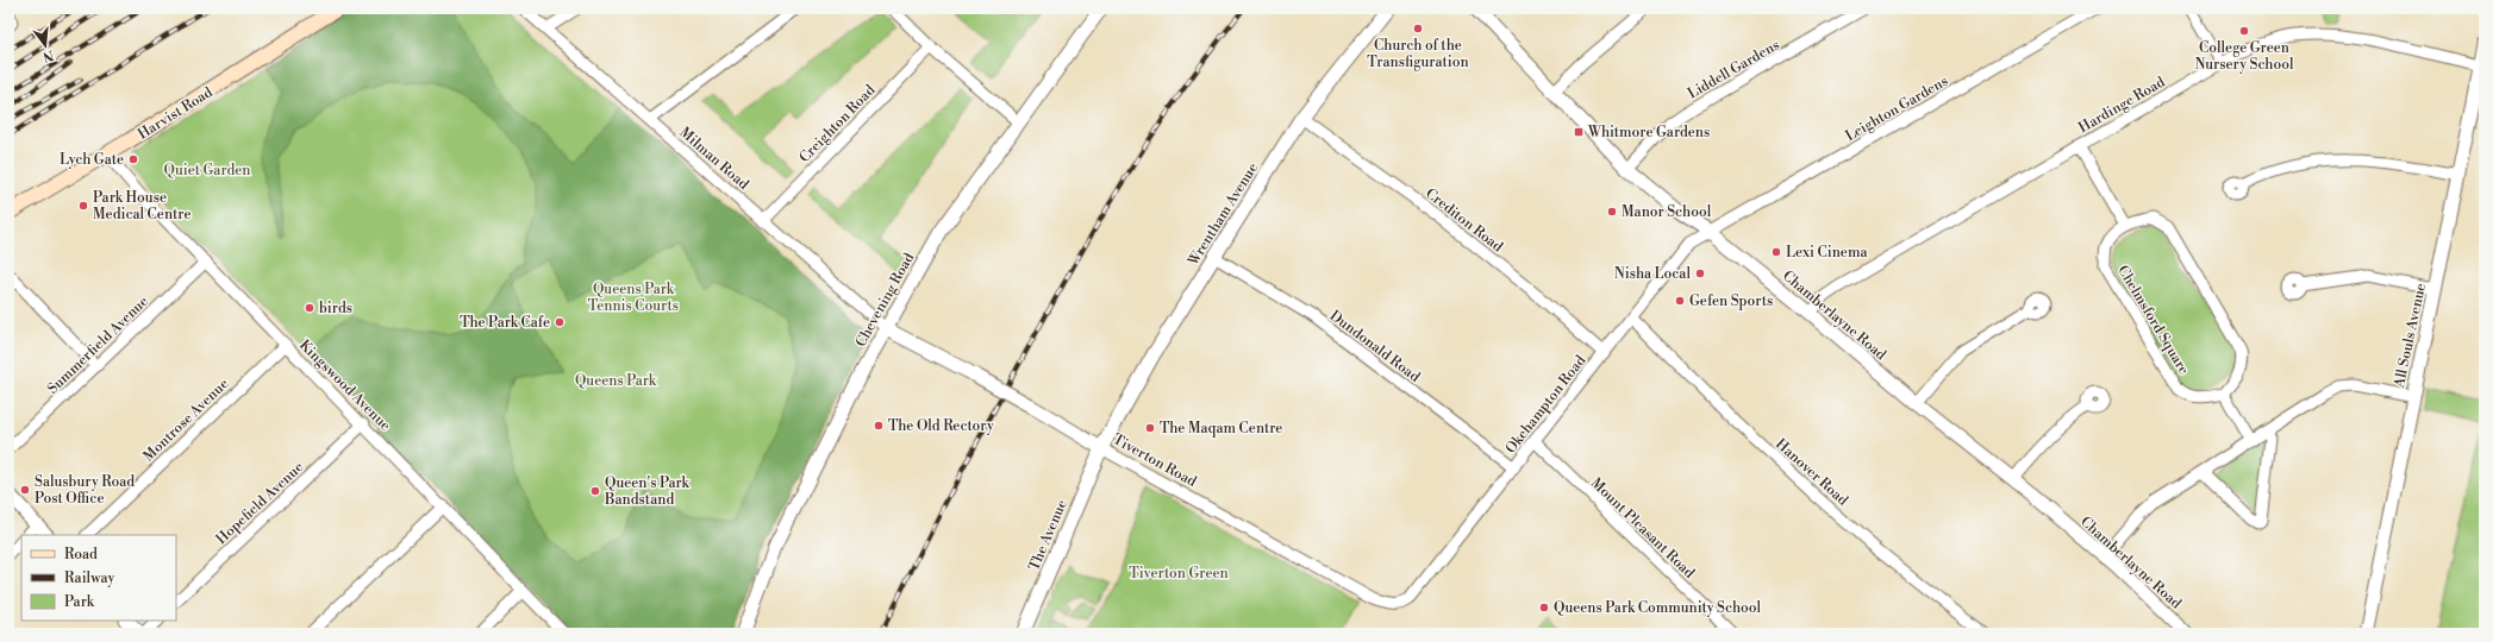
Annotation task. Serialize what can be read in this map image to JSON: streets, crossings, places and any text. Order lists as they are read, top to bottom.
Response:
{
  "streets": {
    "main road": ["Harvist Road"],
    "street": [
      "Liddell Gardens",
      "Hardinge Road",
      "Leighton Gardens",
      "Creighton Road",
      "Milman Road",
      "Wrentham Avenue",
      "Crediton Road",
      "Chevening Road",
      "Chamberlayne Road",
      "Chelmsford Square",
      "All Souls Avenue",
      "Summerfield Avenue",
      "Dundonald Road",
      "Kingswood Avenue",
      "Okehampton Road",
      "Montrose Avenue",
      "Tiverton Road",
      "Hanover Road",
      "Hopefield Avenue",
      "Mount Pleasant Road",
      "The Avenue"
    ]
  },
  "crossings": [
    ["Liddell Gardens", "Chamberlayne Road"],
    ["Hardinge Road", "Chamberlayne Road"],
    ["Hardinge Road", "All Souls Avenue"],
    ["Leighton Gardens", "Chamberlayne Road"],
    ["Leighton Gardens", "Okehampton Road"],
    ["Harvist Road", "Kingswood Avenue"],
    ["Creighton Road", "Milman Road"],
    ["Milman Road", "Chevening Road"],
    ["Milman Road", "Tiverton Road"],
    ["Wrentham Avenue", "Crediton Road"],
    ["Wrentham Avenue", "Dundonald Road"],
    ["Wrentham Avenue", "Tiverton Road"],
    ["Wrentham Avenue", "The Avenue"],
    ["Crediton Road", "Okehampton Road"],
    ["Chevening Road", "Tiverton Road"],
    ["Chamberlayne Road", "Okehampton Road"],
    ["Summerfield Avenue", "Kingswood Avenue"],
    ["Dundonald Road", "Okehampton Road"],
    ["Kingswood Avenue", "Montrose Avenue"],
    ["Kingswood Avenue", "Hopefield Avenue"],
    ["Okehampton Road", "Tiverton Road"],
    ["Okehampton Road", "Hanover Road"],
    ["Okehampton Road", "Mount Pleasant Road"],
    ["Tiverton Road", "The Avenue"]
  ],
  "parks": [
    "Quiet Garden",
    "Queens Park Tennis Courts",
    "Queens Park",
    "Tiverton Green"
  ],
  "places": {
    "other": [
      "Church of the Transfiguration",
      "College Green Nursery School",
      "Lych Gate",
      "Park House Medical Centre",
      "Manor School",
      "Lexi Cinema",
      "Nisha Local",
      "Gefen Sports",
      "birds",
      "The Park Cafe",
      "The Old Rectory",
      "The Maqam Centre",
      "Salusbury Road Post Office",
      "Queen's Park Bandstand",
      "Queens Park Community School"
    ],
    "transit": ["Whitmore Gardens"]
  },
  "legend": ["Road", "Railway", "Park"],
  "north": "bottom"
}
